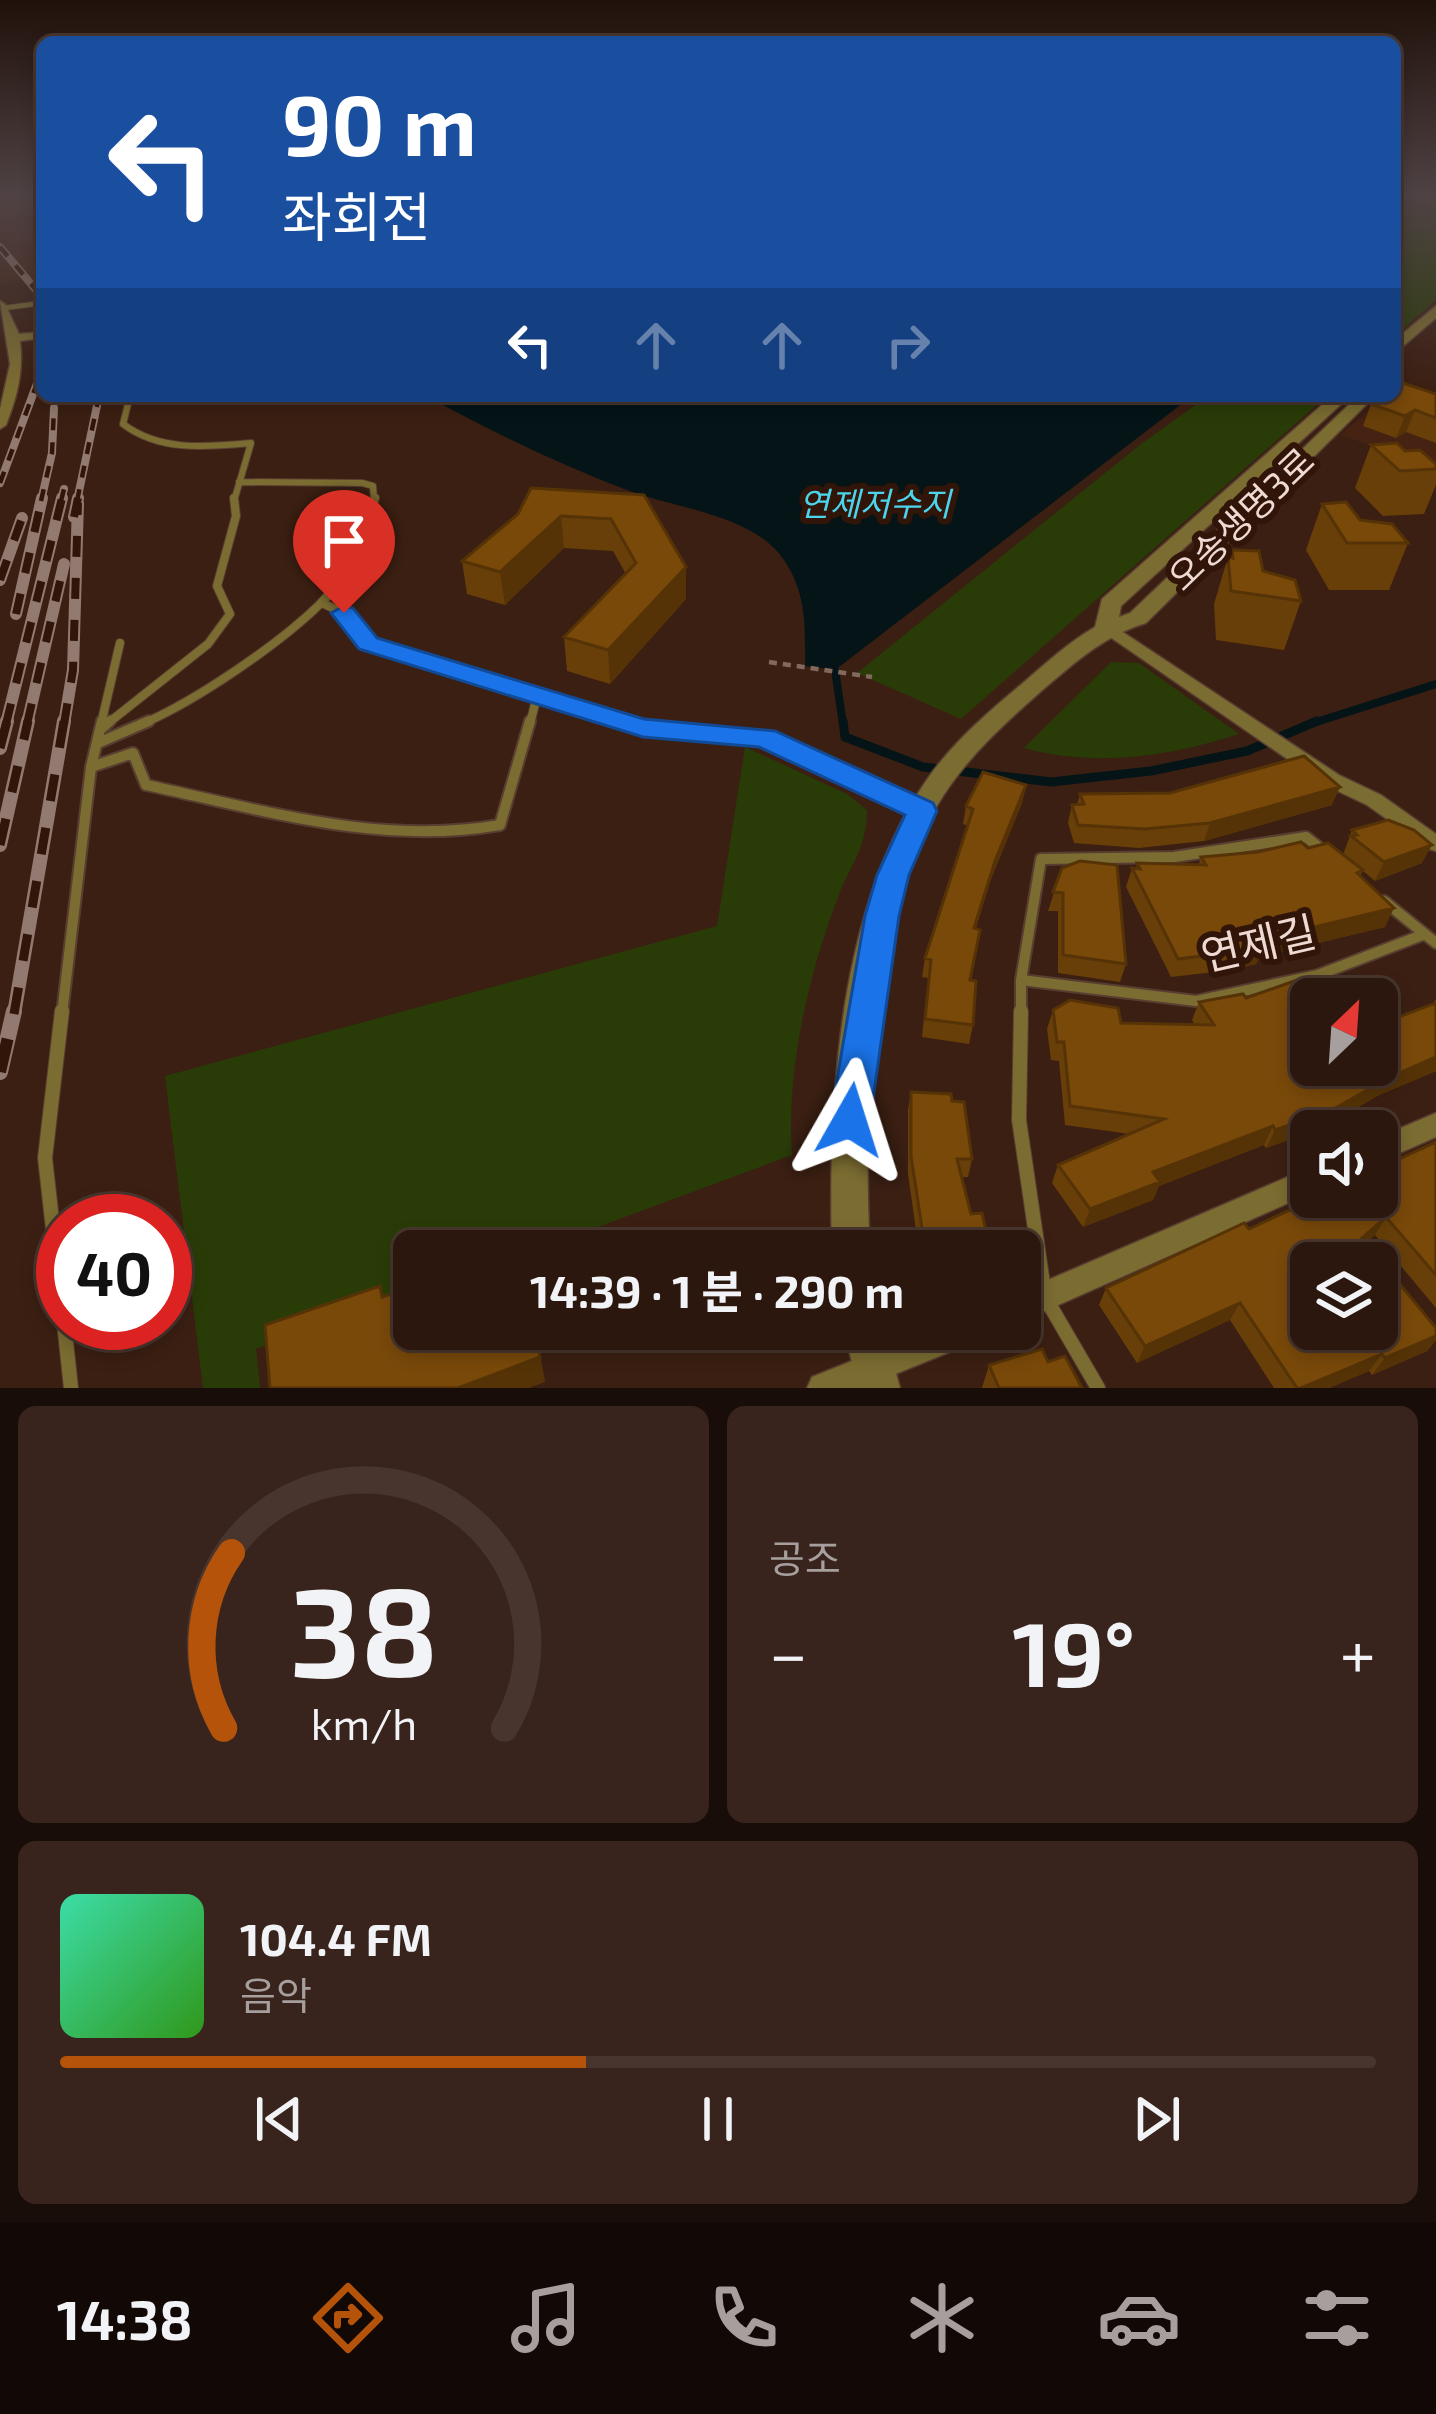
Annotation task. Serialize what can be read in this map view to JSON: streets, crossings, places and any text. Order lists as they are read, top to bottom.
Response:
{
  "streets": {
    "street": ["오송생명3로"],
    "lane": ["연제길"]
  },
  "water": ["연제저수지"],
  "north": "top right",
  "page": {
    "turn": ["90 m", "좌회전"],
    "limit": "40",
    "trip": "14:39 · 1 분 · 290 m",
    "tile": "공조",
    "heat": ["−", "19°", "+"],
    "song": ["104.4 FM", "음악"],
    "tabs": "14:38",
    "gauge": ["38", "km/h"]
  }
}
